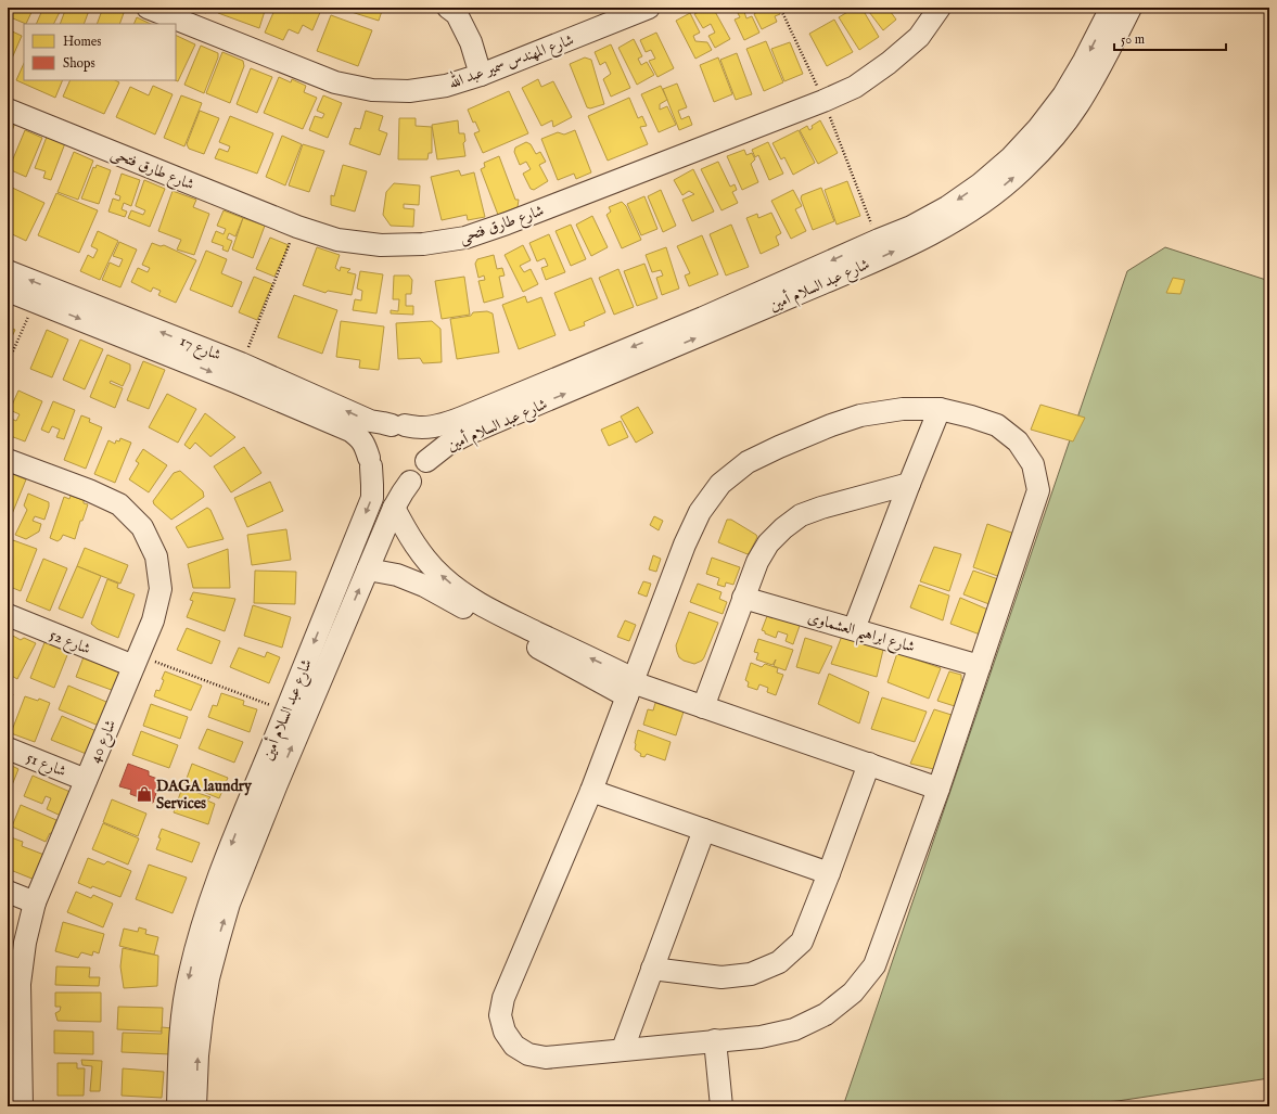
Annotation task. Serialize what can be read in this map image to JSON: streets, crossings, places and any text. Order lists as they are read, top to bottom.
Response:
{
  "streets": {
    "street": [
      "شارع المهندس سمير عبد الله",
      "شارع طارق فتحى",
      "شارع عبد السلام أمين",
      "شارع 17",
      "شارع ابراهيم العشماوى",
      "شارع 52",
      "شارع 40",
      "شارع 51"
    ]
  },
  "crossings": [
    ["شارع عبد السلام أمين", "شارع 17"],
    ["شارع 52", "شارع 40"],
    ["شارع 40", "شارع 51"]
  ],
  "places": {
    "shop": ["DAGA laundry Services"]
  },
  "legend": ["Homes", "Shops"],
  "scale_bar": "50 m"
}
